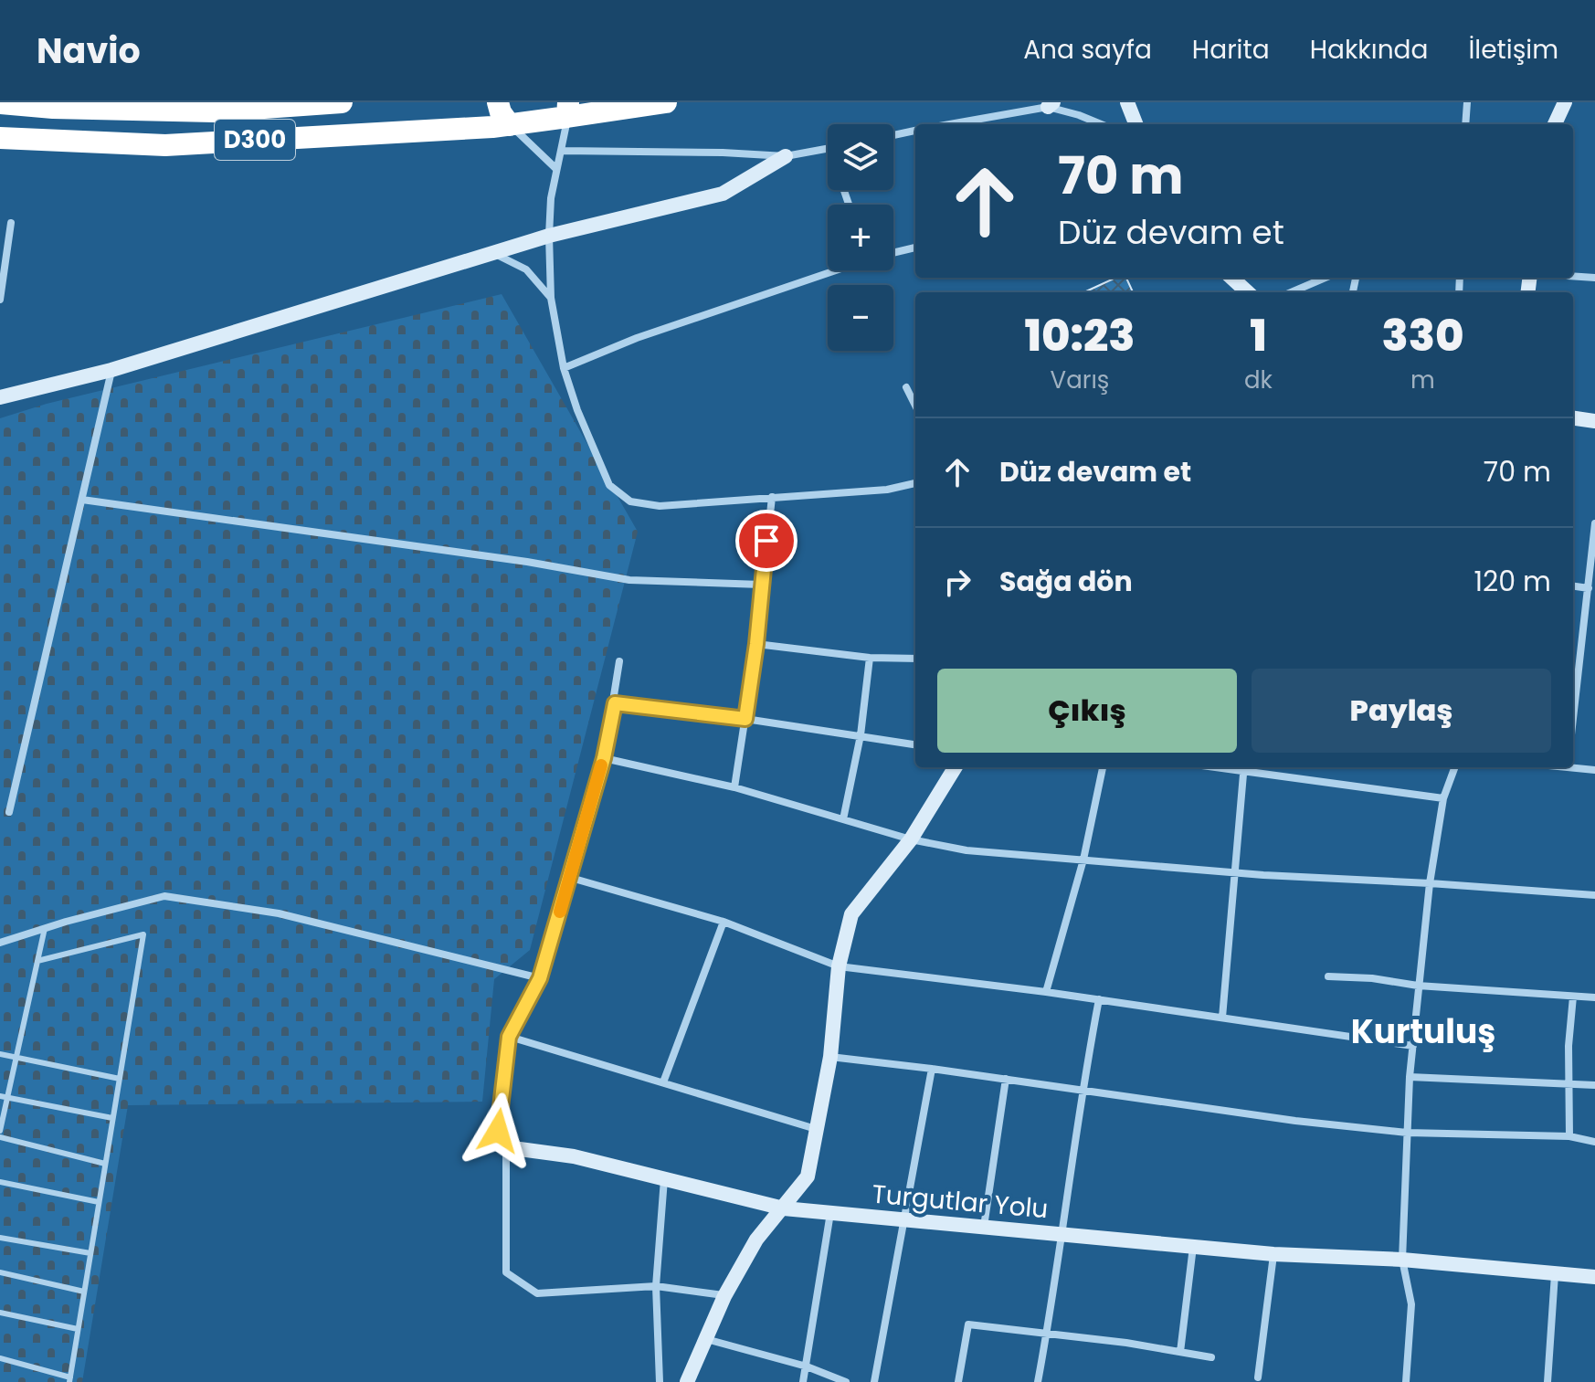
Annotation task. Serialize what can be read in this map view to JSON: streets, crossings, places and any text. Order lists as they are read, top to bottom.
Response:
{
  "streets": {
    "highway": ["D300"],
    "street": ["Turgutlar Yolu"]
  },
  "districts": ["Kurtuluş"],
  "page": {
    "header": "Navio",
    "nav": [
      "Ana sayfa",
      "Harita",
      "Hakkında",
      "İletişim"
    ],
    "map_buttons": ["+", "−"],
    "turn": ["70 m", "Düz devam et"],
    "eta": [
      "10:23",
      "Varış",
      "1",
      "dk",
      "330",
      "m"
    ],
    "list": [
      {
        "name": "Düz devam et",
        "value": "70 m"
      },
      {
        "name": "Sağa dön",
        "value": "120 m"
      }
    ],
    "buttons": ["Çıkış", "Paylaş"]
  }
}
